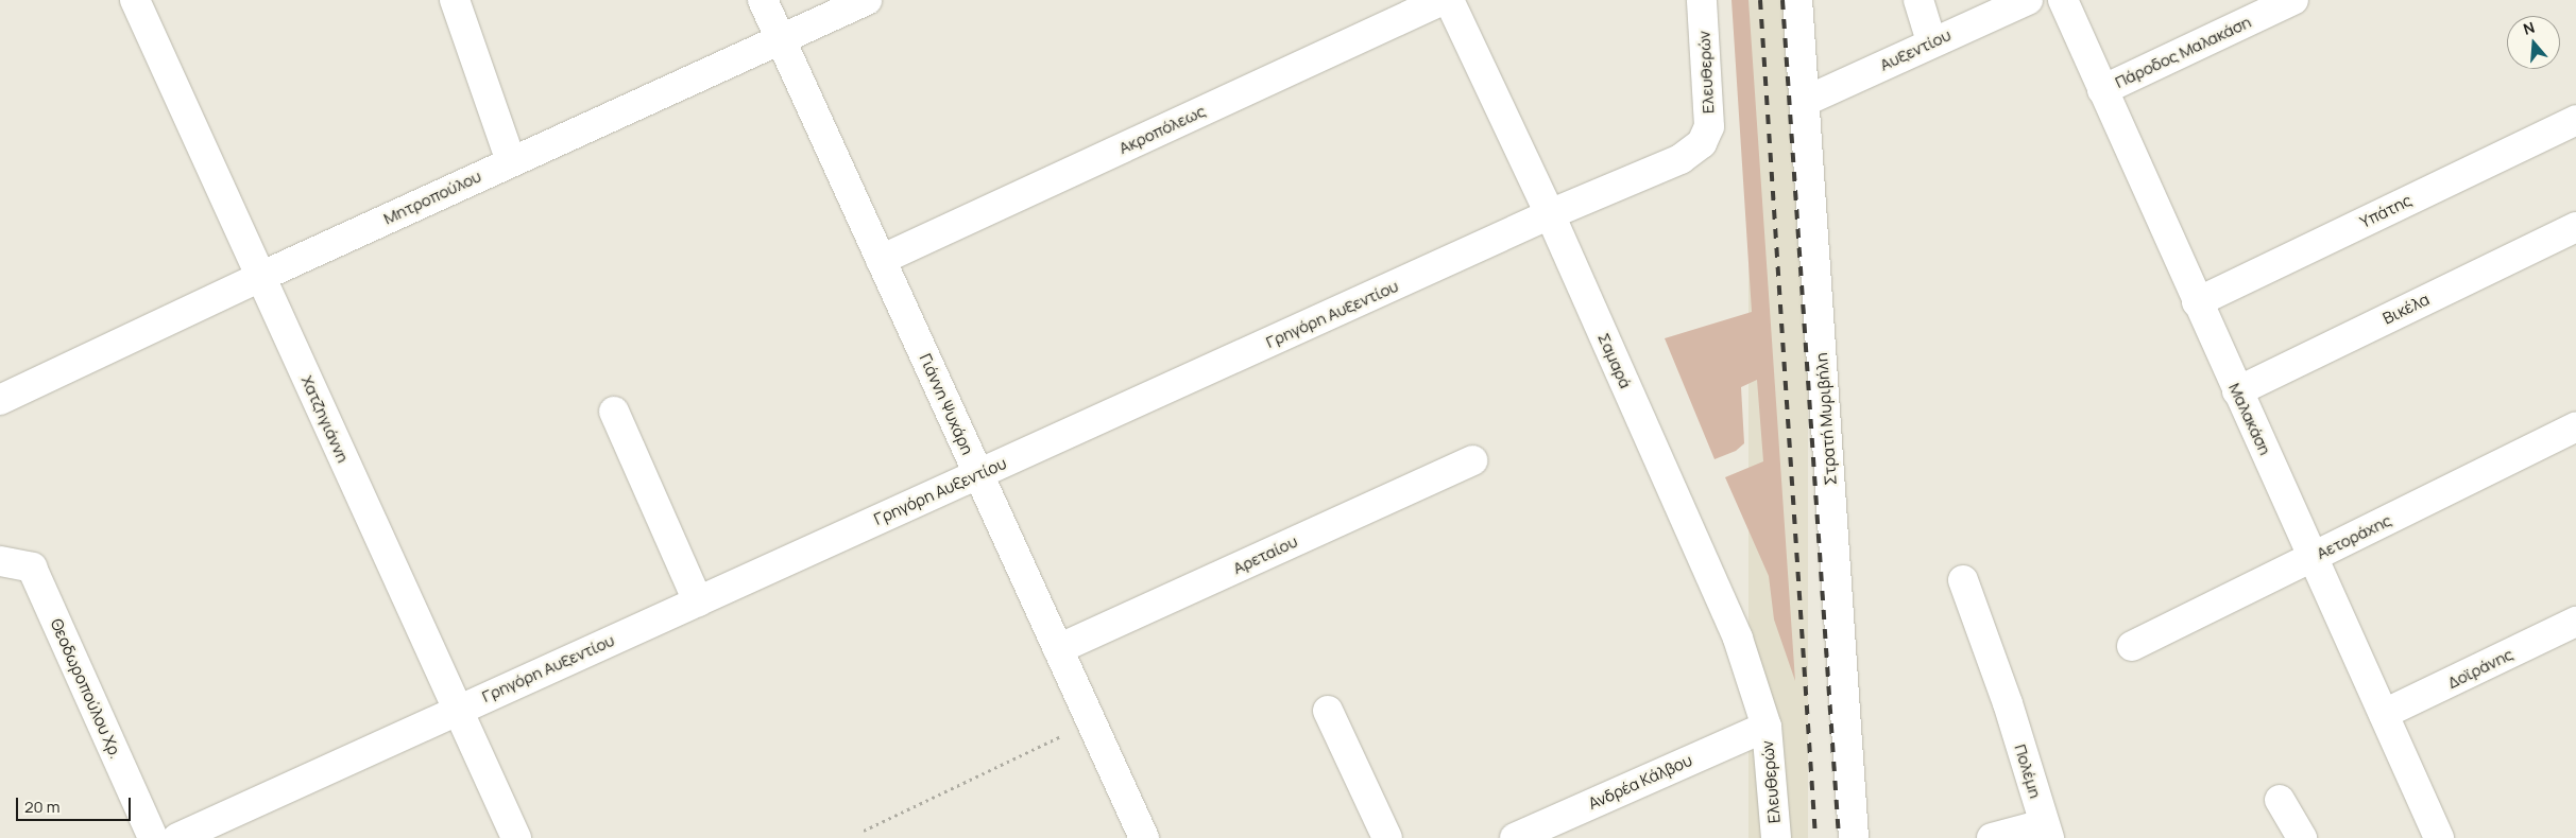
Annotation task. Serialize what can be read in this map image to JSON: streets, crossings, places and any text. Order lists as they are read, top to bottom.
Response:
{
  "streets": {
    "street": [
      "Αυξεντίου",
      "Πάροδος Μαλακάση",
      "Ελευθερών",
      "Ακροπόλεως",
      "Μητροπούλου",
      "Υπάτης",
      "Βικέλα",
      "Γρηγόρη Αυξεντίου",
      "Σαμαρά",
      "Γιάννη Ψυχάρη",
      "Χατζηγιάννη",
      "Στρατή Μυριβήλη",
      "Μαλακάση",
      "Αετοράχης",
      "Αρεταίου",
      "Δοϊράνης",
      "Θεοδωροπούλου Χρ.",
      "Πολέμη",
      "Ανδρέα Κάλβου"
    ]
  },
  "crossings": [
    ["Αυξεντίου", "Στρατή Μυριβήλη"],
    ["Πάροδος Μαλακάση", "Μαλακάση"],
    ["Ελευθερών", "Γρηγόρη Αυξεντίου"],
    ["Ελευθερών", "Σαμαρά"],
    ["Ελευθερών", "Ανδρέα Κάλβου"],
    ["Ακροπόλεως", "Γιάννη Ψυχάρη"],
    ["Μητροπούλου", "Γιάννη Ψυχάρη"],
    ["Μητροπούλου", "Χατζηγιάννη"],
    ["Υπάτης", "Μαλακάση"],
    ["Βικέλα", "Μαλακάση"],
    ["Γρηγόρη Αυξεντίου", "Σαμαρά"],
    ["Γρηγόρη Αυξεντίου", "Γιάννη Ψυχάρη"],
    ["Γρηγόρη Αυξεντίου", "Χατζηγιάννη"],
    ["Σαμαρά", "Ανδρέα Κάλβου"],
    ["Γιάννη Ψυχάρη", "Αρεταίου"],
    ["Μαλακάση", "Αετοράχης"],
    ["Μαλακάση", "Δοϊράνης"]
  ],
  "scale_bar": "20 m",
  "north": "top"
}
